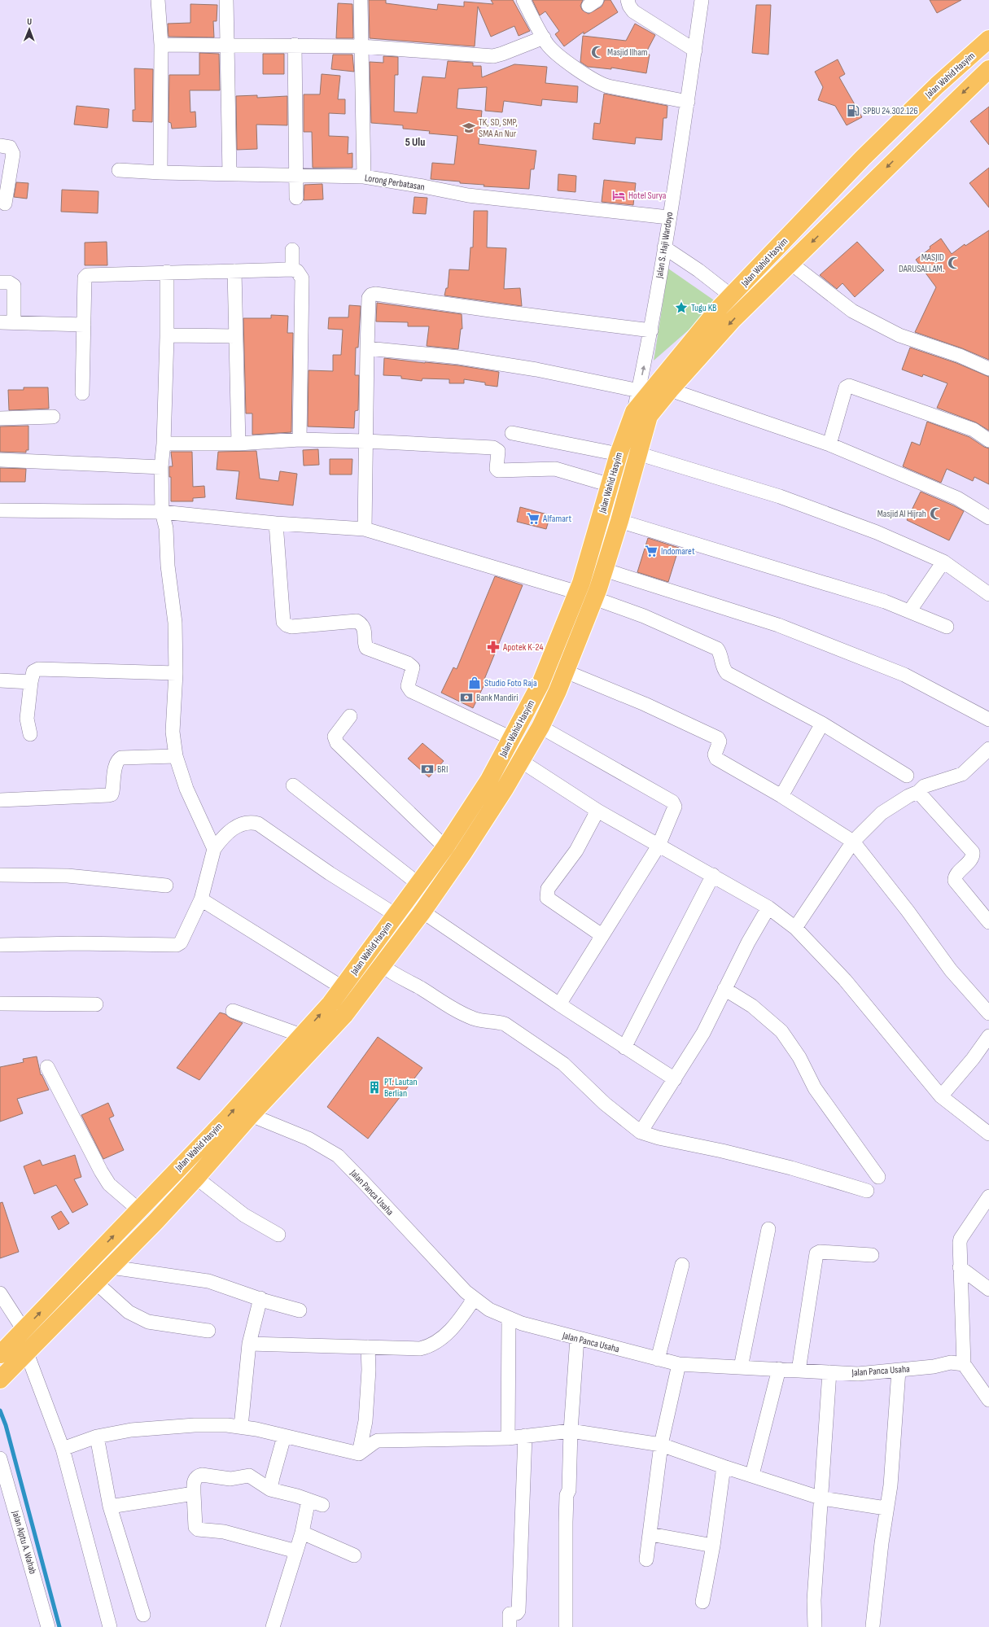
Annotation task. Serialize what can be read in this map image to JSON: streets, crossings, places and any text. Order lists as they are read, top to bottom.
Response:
{
  "streets": {
    "highway": ["Jalan Wahid Hasyim"],
    "street": [
      "Lorong Perbatasan",
      "Jalan S. Haji Wardoyo",
      "Jalan Panca Usaha",
      "Jalan Aiptu A. Wahab"
    ]
  },
  "crossings": [
    ["Jalan Wahid Hasyim", "Jalan S. Haji Wardoyo"],
    ["Jalan Wahid Hasyim", "Jalan Panca Usaha"],
    ["Lorong Perbatasan", "Jalan S. Haji Wardoyo"]
  ],
  "districts": ["5 Ulu"],
  "places": {
    "mosque": ["Masjid Ilham", "MASJID DARUSALLAM.", "Masjid Al Hijrah"],
    "fuel station": ["SPBU 24.302.126"],
    "school or university": ["TK, SD, SMP, SMA An Nur"],
    "hotel": ["Hotel Surya"],
    "place": ["Tugu KB"],
    "supermarket": ["Alfamart", "Indomaret"],
    "pharmacy": ["Apotek K-24"],
    "shop": ["Studio Foto Raja"],
    "bank": ["Bank Mandiri", "BRI"],
    "building": ["PT. Lautan Berlian"]
  },
  "north": "top"
}
